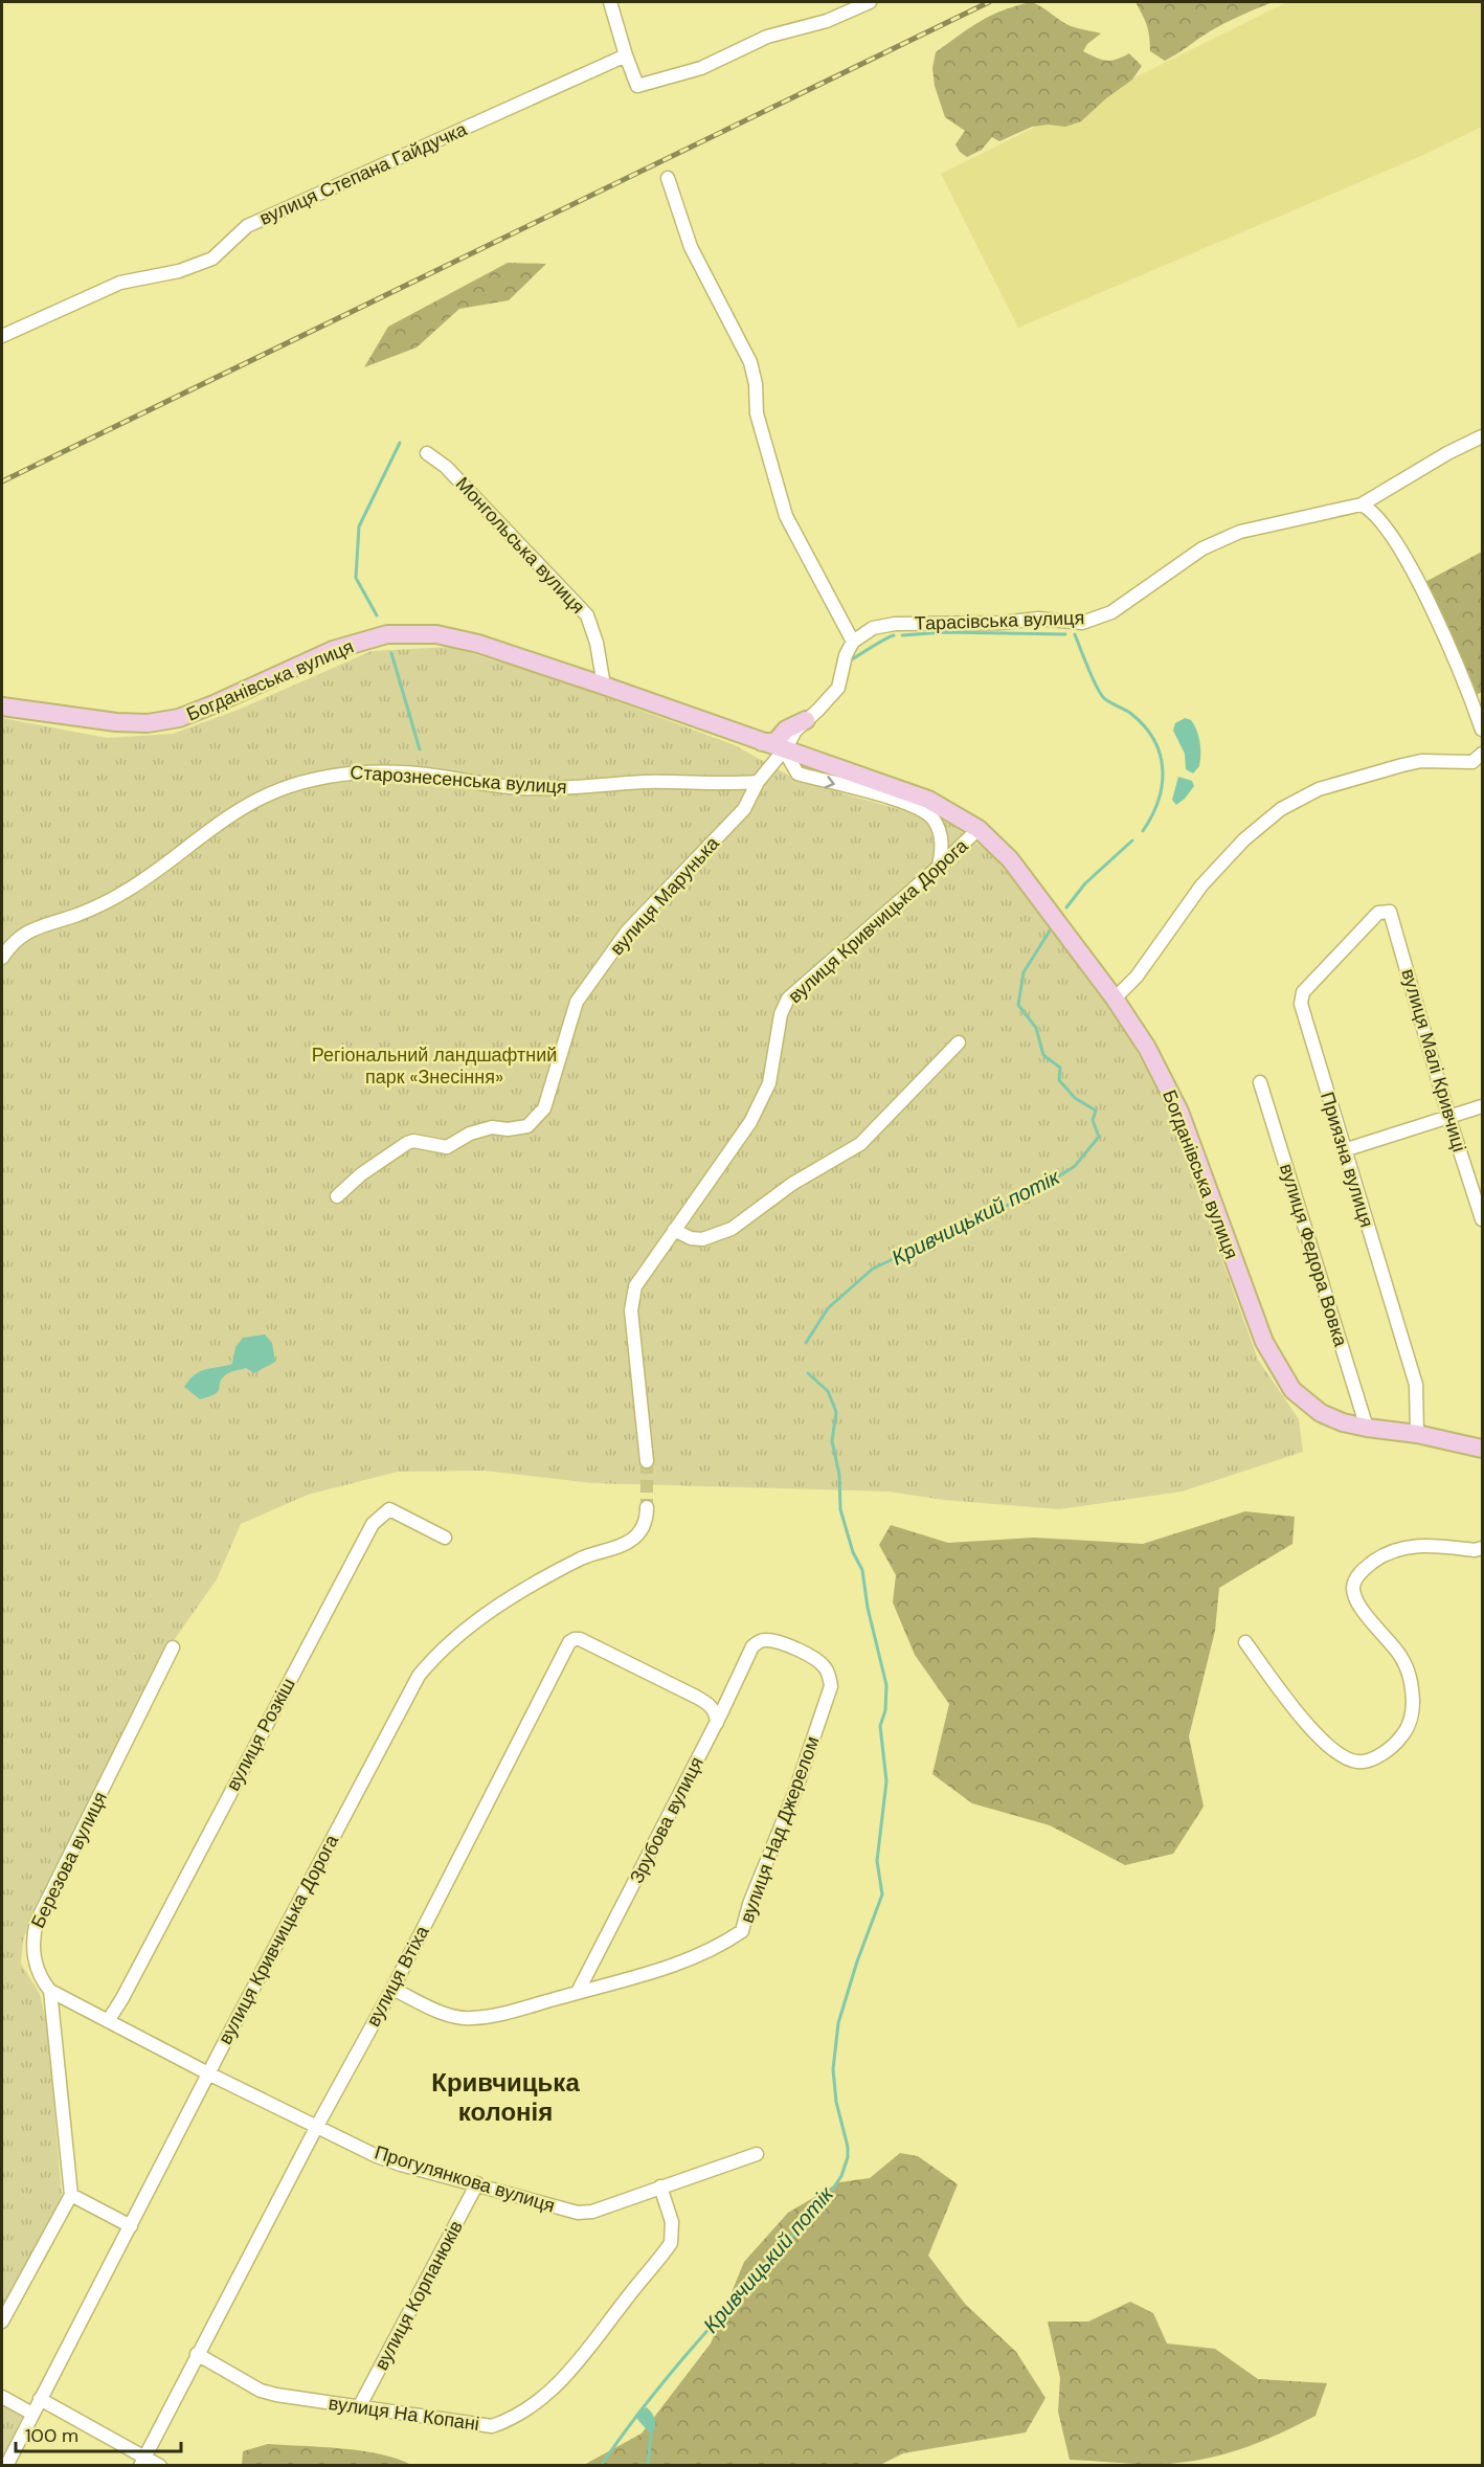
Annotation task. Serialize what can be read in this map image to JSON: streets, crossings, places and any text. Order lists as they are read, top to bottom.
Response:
{
  "streets": {
    "main road": ["Богданівська вулиця"],
    "street": [
      "вулиця Степана Гайдучка",
      "Монгольська вулиця",
      "Тарасівська вулиця",
      "Старознесенська вулиця",
      "вулиця Марунька",
      "вулиця Кривчицька Дорога",
      "вулиця Малі Кривчиці",
      "Приязна вулиця",
      "вулиця Федора Вовка",
      "вулиця Розкіш",
      "Зрубова вулиця",
      "вулиця Над Джерелом",
      "Березова вулиця",
      "вулиця Втіха",
      "Прогулянкова вулиця",
      "вулиця Корпанюків",
      "вулиця На Копані"
    ]
  },
  "crossings": [
    ["Монгольська вулиця", "Богданівська вулиця"],
    ["Богданівська вулиця", "вулиця Кривчицька Дорога"],
    ["Богданівська вулиця", "Приязна вулиця"],
    ["Богданівська вулиця", "вулиця Федора Вовка"],
    ["Старознесенська вулиця", "вулиця Марунька"],
    ["вулиця Кривчицька Дорога", "Прогулянкова вулиця"],
    ["вулиця Малі Кривчиці", "Приязна вулиця"],
    ["вулиця Розкіш", "Прогулянкова вулиця"],
    ["Зрубова вулиця", "вулиця Над Джерелом"],
    ["Зрубова вулиця", "вулиця Втіха"],
    ["вулиця Над Джерелом", "вулиця Втіха"],
    ["Березова вулиця", "Прогулянкова вулиця"],
    ["вулиця Втіха", "Прогулянкова вулиця"],
    ["вулиця Втіха", "вулиця На Копані"],
    ["Прогулянкова вулиця", "вулиця Корпанюків"],
    ["Прогулянкова вулиця", "вулиця На Копані"],
    ["вулиця Корпанюків", "вулиця На Копані"]
  ],
  "districts": ["Кривчицька колонія"],
  "water": ["Кривчицький потік"],
  "parks": ["Регіональний ландшафтний парк «Знесіння»"],
  "scale_bar": "100 m"
}
